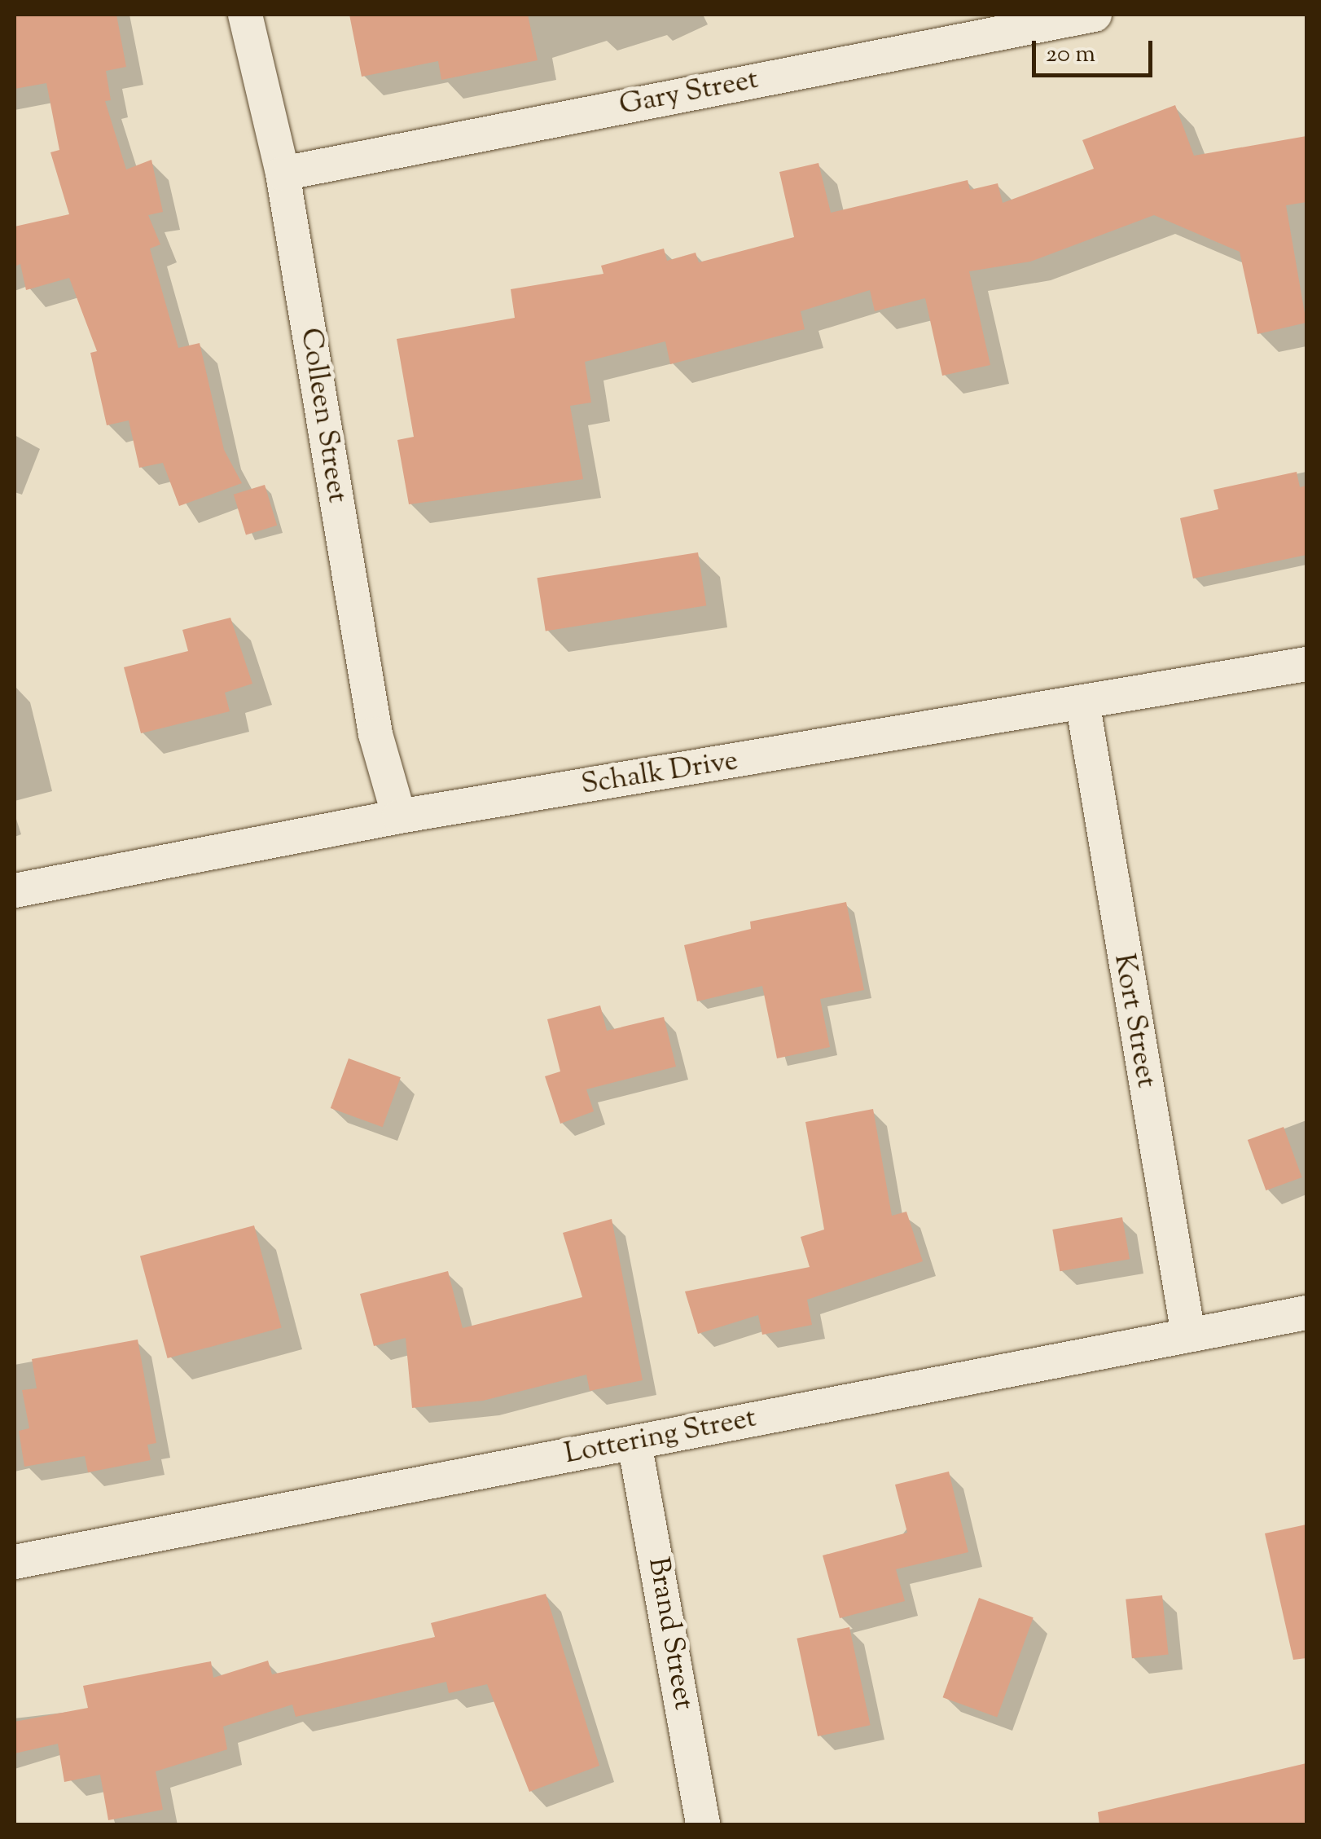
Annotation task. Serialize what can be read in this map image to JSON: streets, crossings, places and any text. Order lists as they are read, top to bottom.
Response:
{
  "streets": {
    "street": [
      "Gary Street",
      "Colleen Street",
      "Schalk Drive",
      "Kort Street",
      "Lottering Street",
      "Brand Street"
    ]
  },
  "crossings": [
    ["Gary Street", "Colleen Street"],
    ["Colleen Street", "Schalk Drive"],
    ["Schalk Drive", "Kort Street"],
    ["Kort Street", "Lottering Street"],
    ["Lottering Street", "Brand Street"]
  ],
  "scale_bar": "20 m"
}
